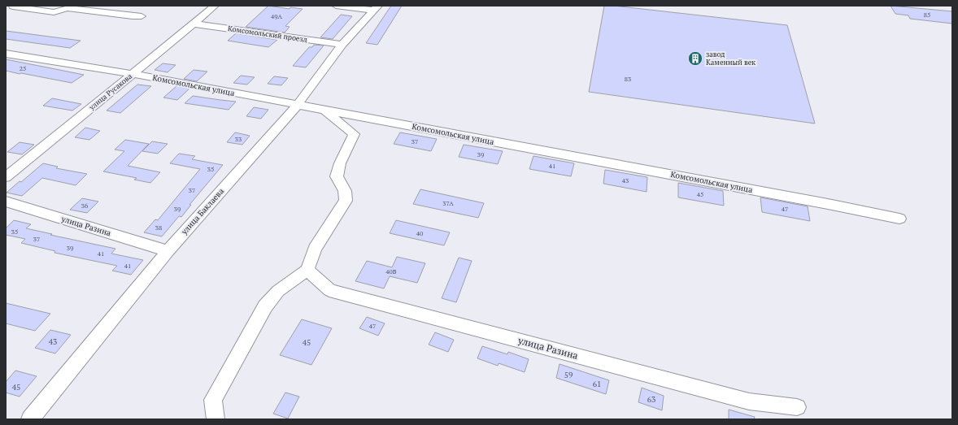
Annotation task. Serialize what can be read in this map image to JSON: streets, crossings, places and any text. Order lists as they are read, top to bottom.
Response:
{
  "streets": {
    "street": [
      "Комсомольский проезд",
      "Комсомольская улица",
      "улица Русакова",
      "улица Баклаева",
      "улица Разина"
    ]
  },
  "crossings": [
    ["Комсомольский проезд", "улица Русакова"],
    ["Комсомольский проезд", "улица Баклаева"],
    ["Комсомольская улица", "улица Русакова"],
    ["Комсомольская улица", "улица Баклаева"],
    ["улица Баклаева", "улица Разина"]
  ],
  "places": {
    "building": ["завод Каменный век"]
  },
  "house_numbers": [
    "85",
    "49А",
    "25",
    "83",
    "33",
    "37",
    "39",
    "41",
    "35",
    "43",
    "37",
    "45",
    "37А",
    "36",
    "39",
    "47",
    "38",
    "35",
    "40",
    "37",
    "39",
    "41",
    "41",
    "40Б",
    "47",
    "43",
    "45",
    "59",
    "61",
    "45",
    "63"
  ]
}
